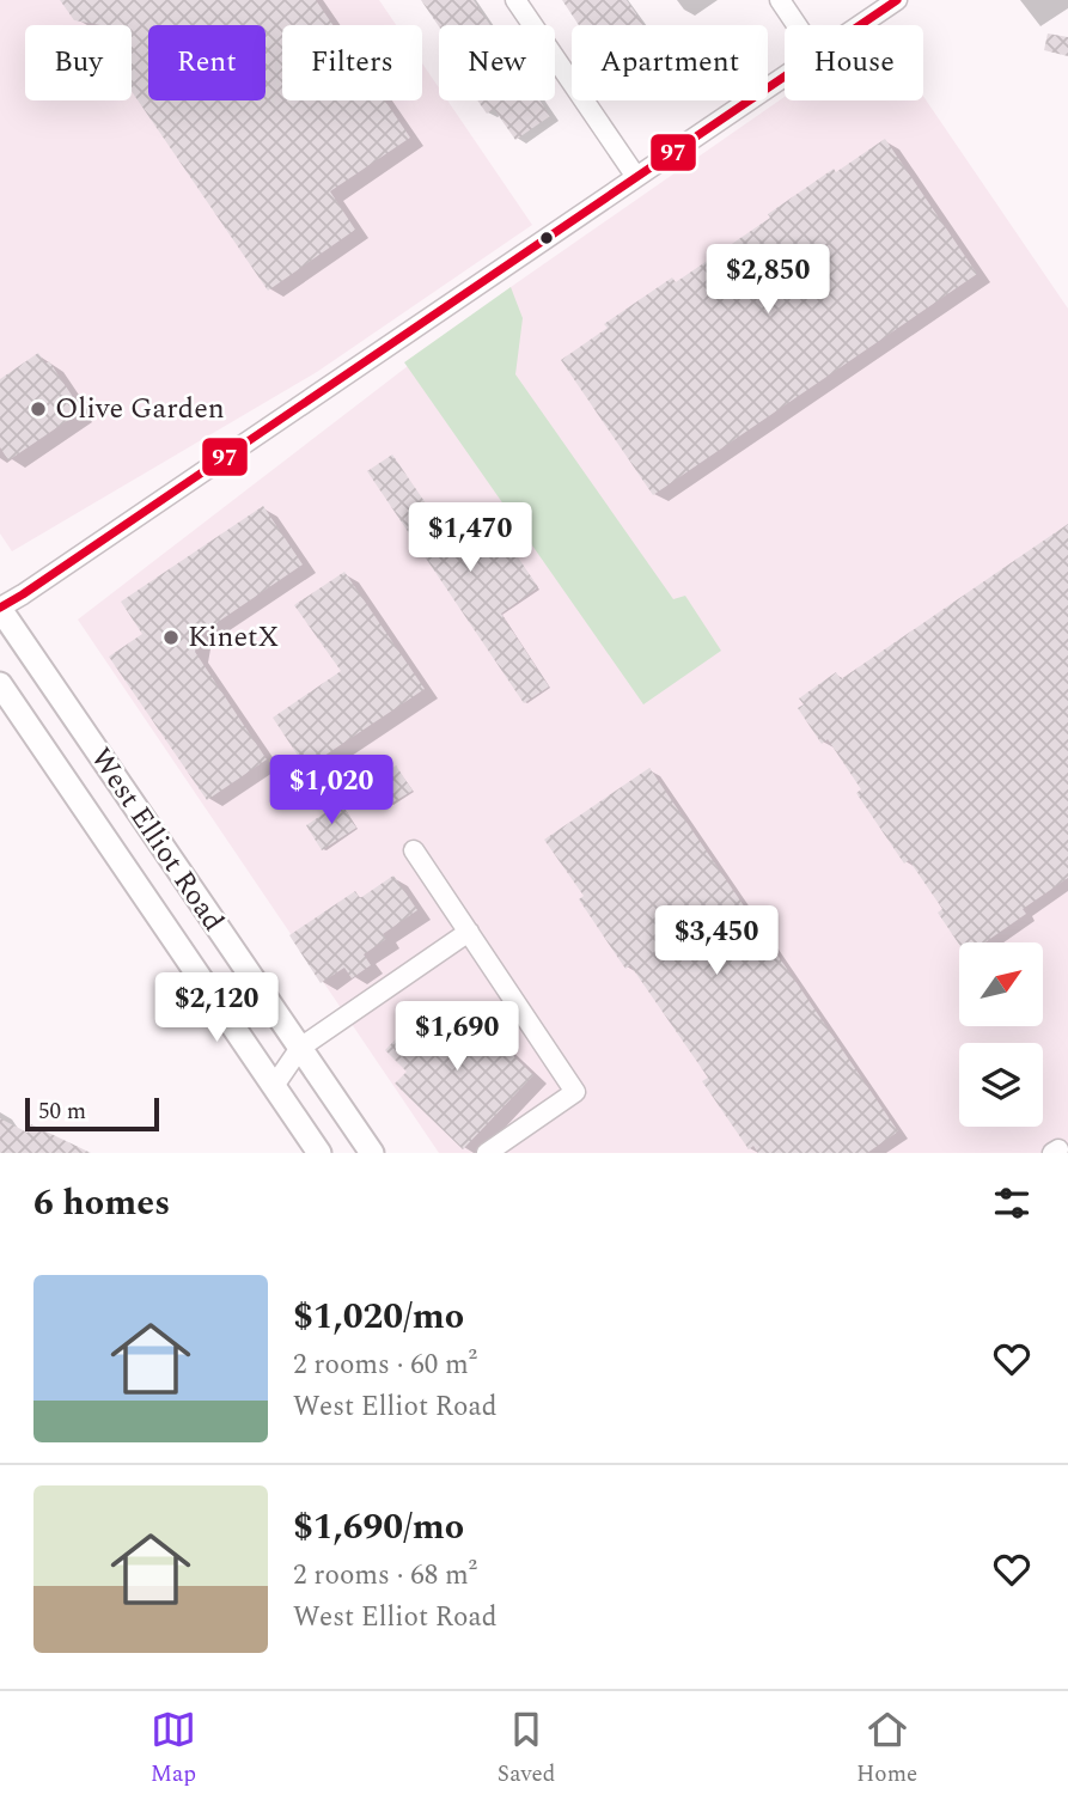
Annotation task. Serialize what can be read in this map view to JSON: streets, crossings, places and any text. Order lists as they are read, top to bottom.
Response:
{
  "streets": {
    "main road": ["West Elliot Road"]
  },
  "places": ["Olive Garden", "KinetX"],
  "lines": ["transit line 97"],
  "scale_bar": "50 m",
  "north": "top right",
  "page": {
    "chip": [
      "Buy",
      "Rent",
      "Filters",
      "New",
      "Apartment",
      "House"
    ],
    "price": [
      "$2,850",
      "$1,470",
      "$1,020",
      "$3,450",
      "$2,120",
      "$1,690"
    ],
    "scale": "50 m",
    "heading": "6 homes",
    "list": [
      {
        "name": "$1,020/mo",
        "note": "2 rooms · 60 m² · West Elliot Road"
      },
      {
        "name": "$1,690/mo",
        "note": "2 rooms · 68 m² · West Elliot Road"
      }
    ],
    "tabs": ["Map", "Saved", "Home"]
  }
}
